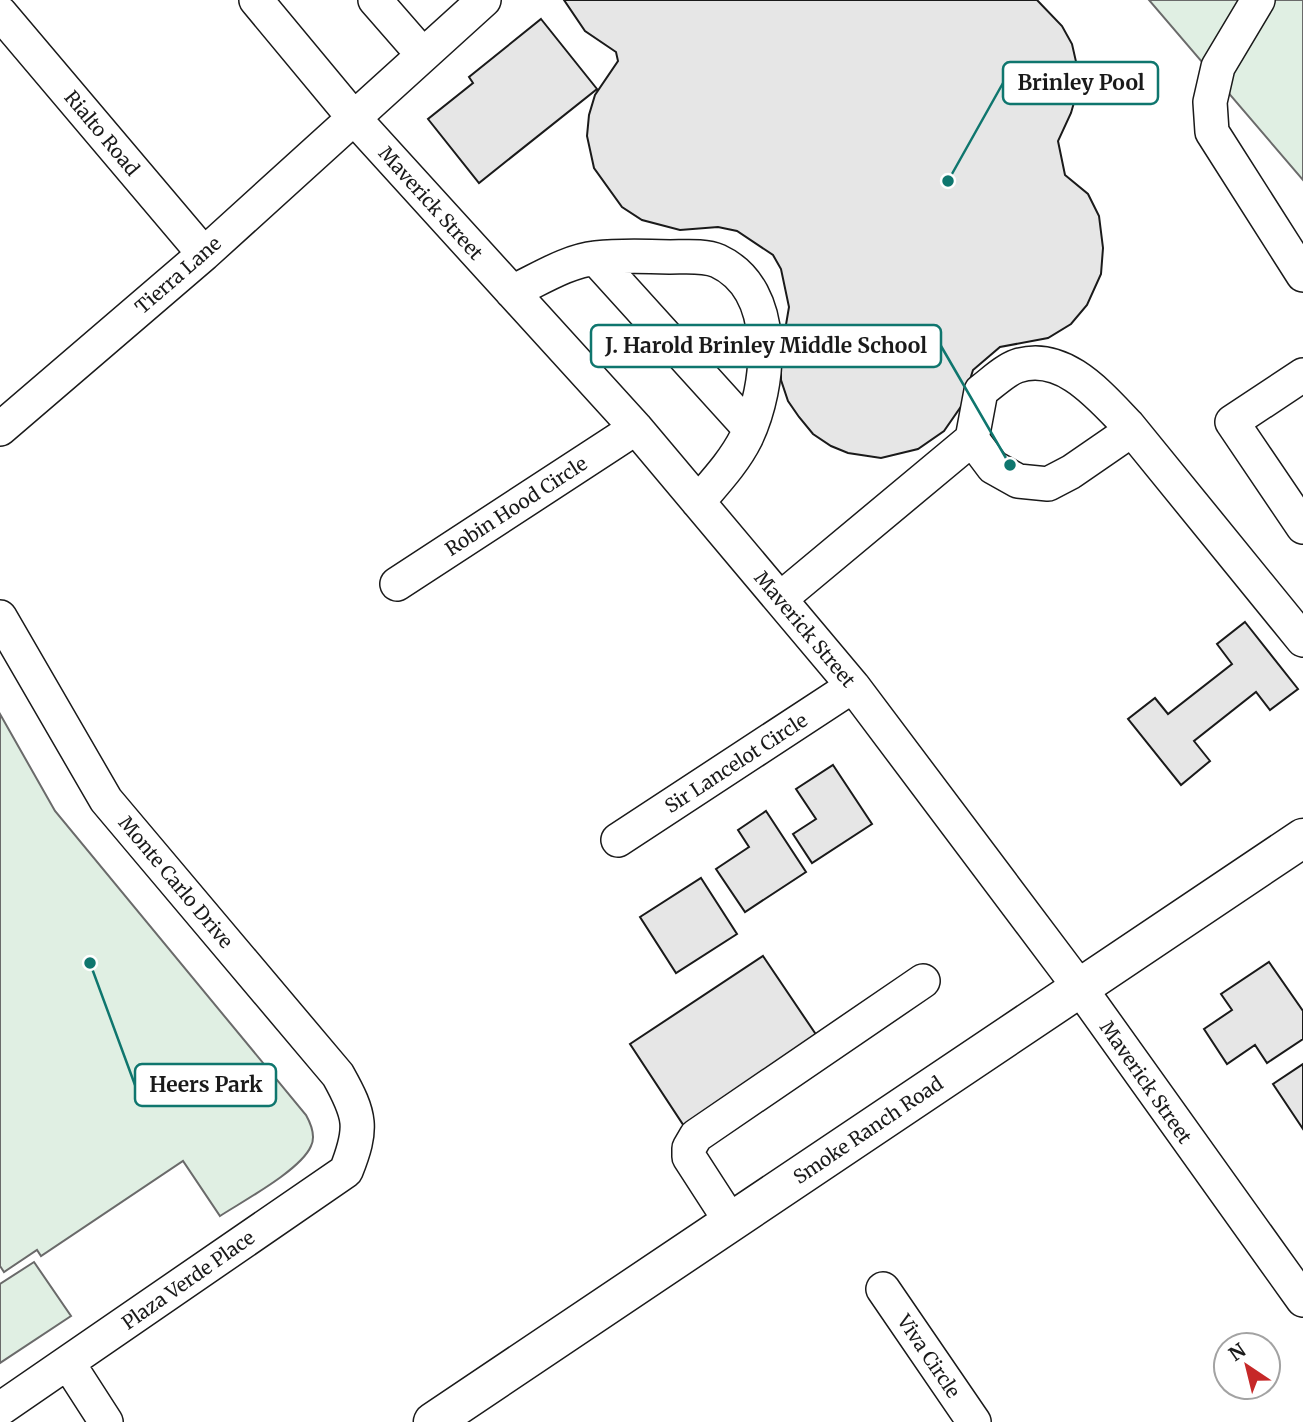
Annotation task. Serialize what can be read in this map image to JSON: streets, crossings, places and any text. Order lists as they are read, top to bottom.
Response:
{
  "streets": {
    "main road": ["Smoke Ranch Road"],
    "street": [
      "Rialto Road",
      "Maverick Street",
      "Tierra Lane",
      "Robin Hood Circle",
      "Sir Lancelot Circle",
      "Monte Carlo Drive",
      "Plaza Verde Place",
      "Viva Circle"
    ]
  },
  "crossings": [
    ["Rialto Road", "Tierra Lane"],
    ["Maverick Street", "Tierra Lane"],
    ["Maverick Street", "Robin Hood Circle"],
    ["Maverick Street", "Sir Lancelot Circle"],
    ["Maverick Street", "Smoke Ranch Road"],
    ["Monte Carlo Drive", "Plaza Verde Place"]
  ],
  "places": ["Brinley Pool", "J. Harold Brinley Middle School", "Heers Park"],
  "north": "top left"
}
